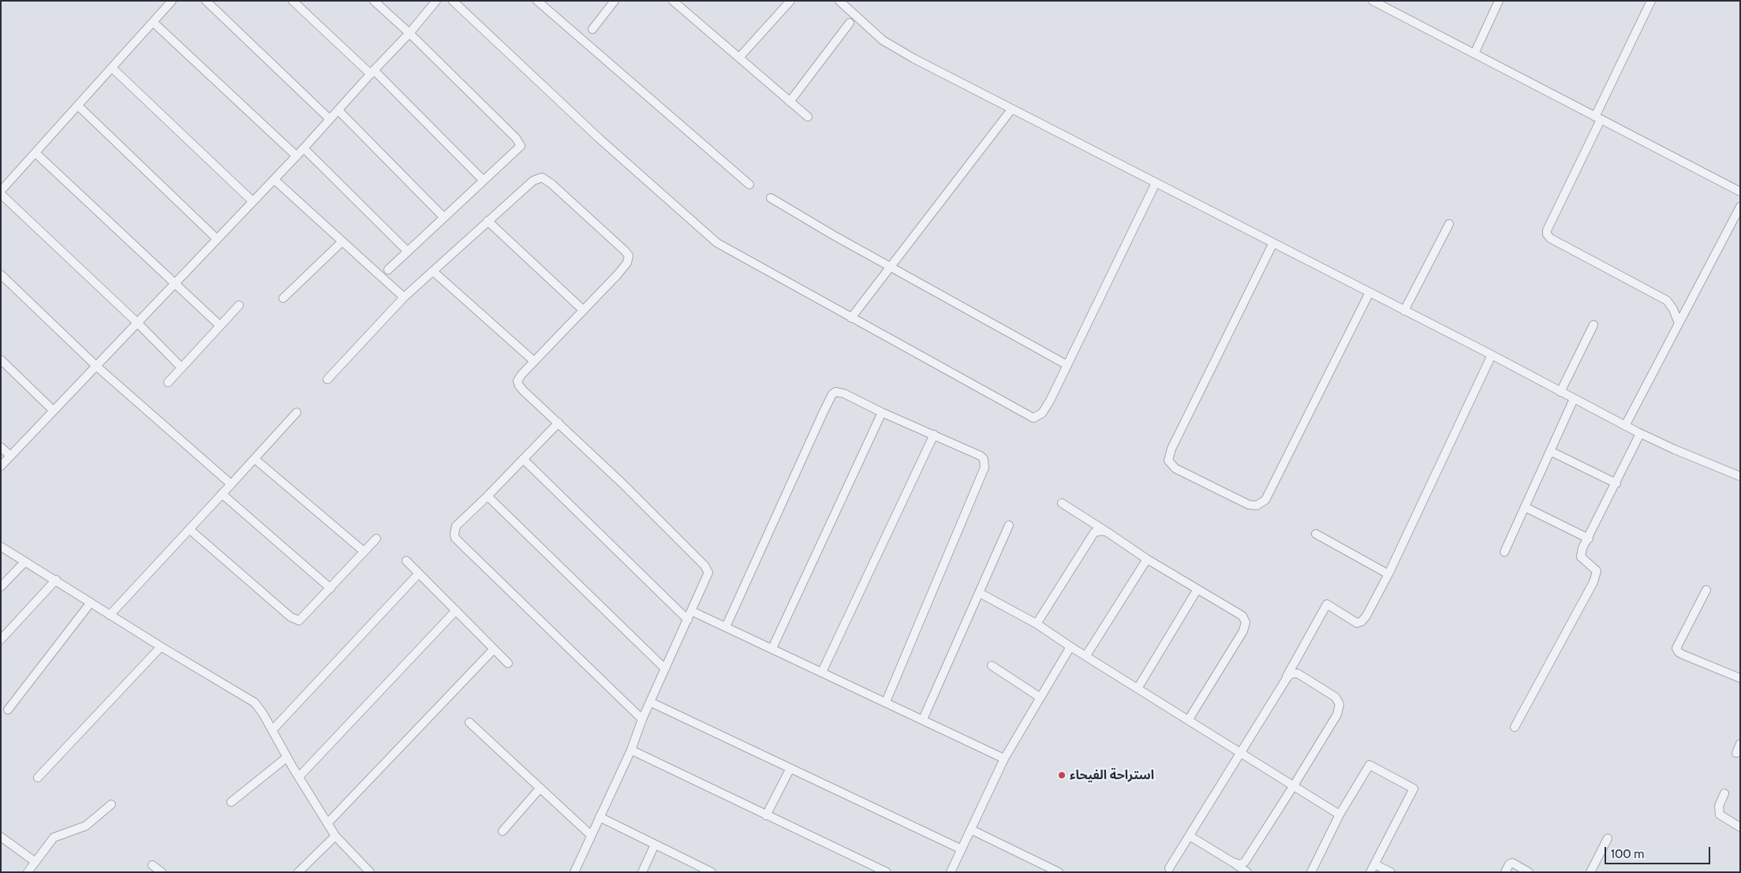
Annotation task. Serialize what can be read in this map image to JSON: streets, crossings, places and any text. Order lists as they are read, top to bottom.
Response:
{
  "places": ["استراحة الفيحاء"],
  "scale_bar": "100 m"
}
